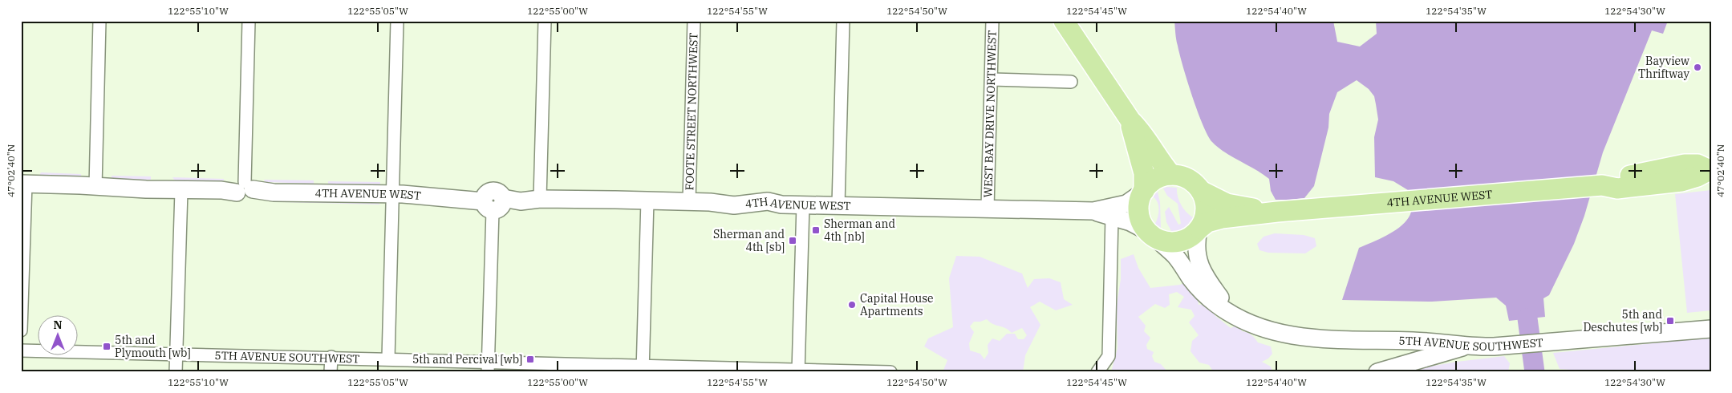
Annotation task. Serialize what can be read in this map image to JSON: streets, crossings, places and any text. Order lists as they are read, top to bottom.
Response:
{
  "streets": {
    "main road": ["4TH AVENUE WEST"],
    "street": ["FOOTE STREET NORTHWEST", "WEST BAY DRIVE NORTHWEST", "5TH AVENUE SOUTHWEST"]
  },
  "crossings": [
    ["FOOTE STREET NORTHWEST", "4TH AVENUE WEST"],
    ["WEST BAY DRIVE NORTHWEST", "4TH AVENUE WEST"],
    ["4TH AVENUE WEST", "5TH AVENUE SOUTHWEST"]
  ],
  "places": {
    "other": ["Bayview Thriftway", "Capital House Apartments"],
    "transit": [
      "Sherman and 4th [nb]",
      "Sherman and 4th [sb]",
      "5th and Deschutes [wb]",
      "5th and Plymouth [wb]",
      "5th and Percival [wb]"
    ]
  },
  "north": "top",
  "coordinates": [
    "122°55'10\"W",
    "122°55'05\"W",
    "122°55'00\"W",
    "122°54'55\"W",
    "122°54'50\"W",
    "122°54'45\"W",
    "122°54'40\"W",
    "122°54'35\"W",
    "122°54'30\"W",
    "47°02'40\"N"
  ]
}
